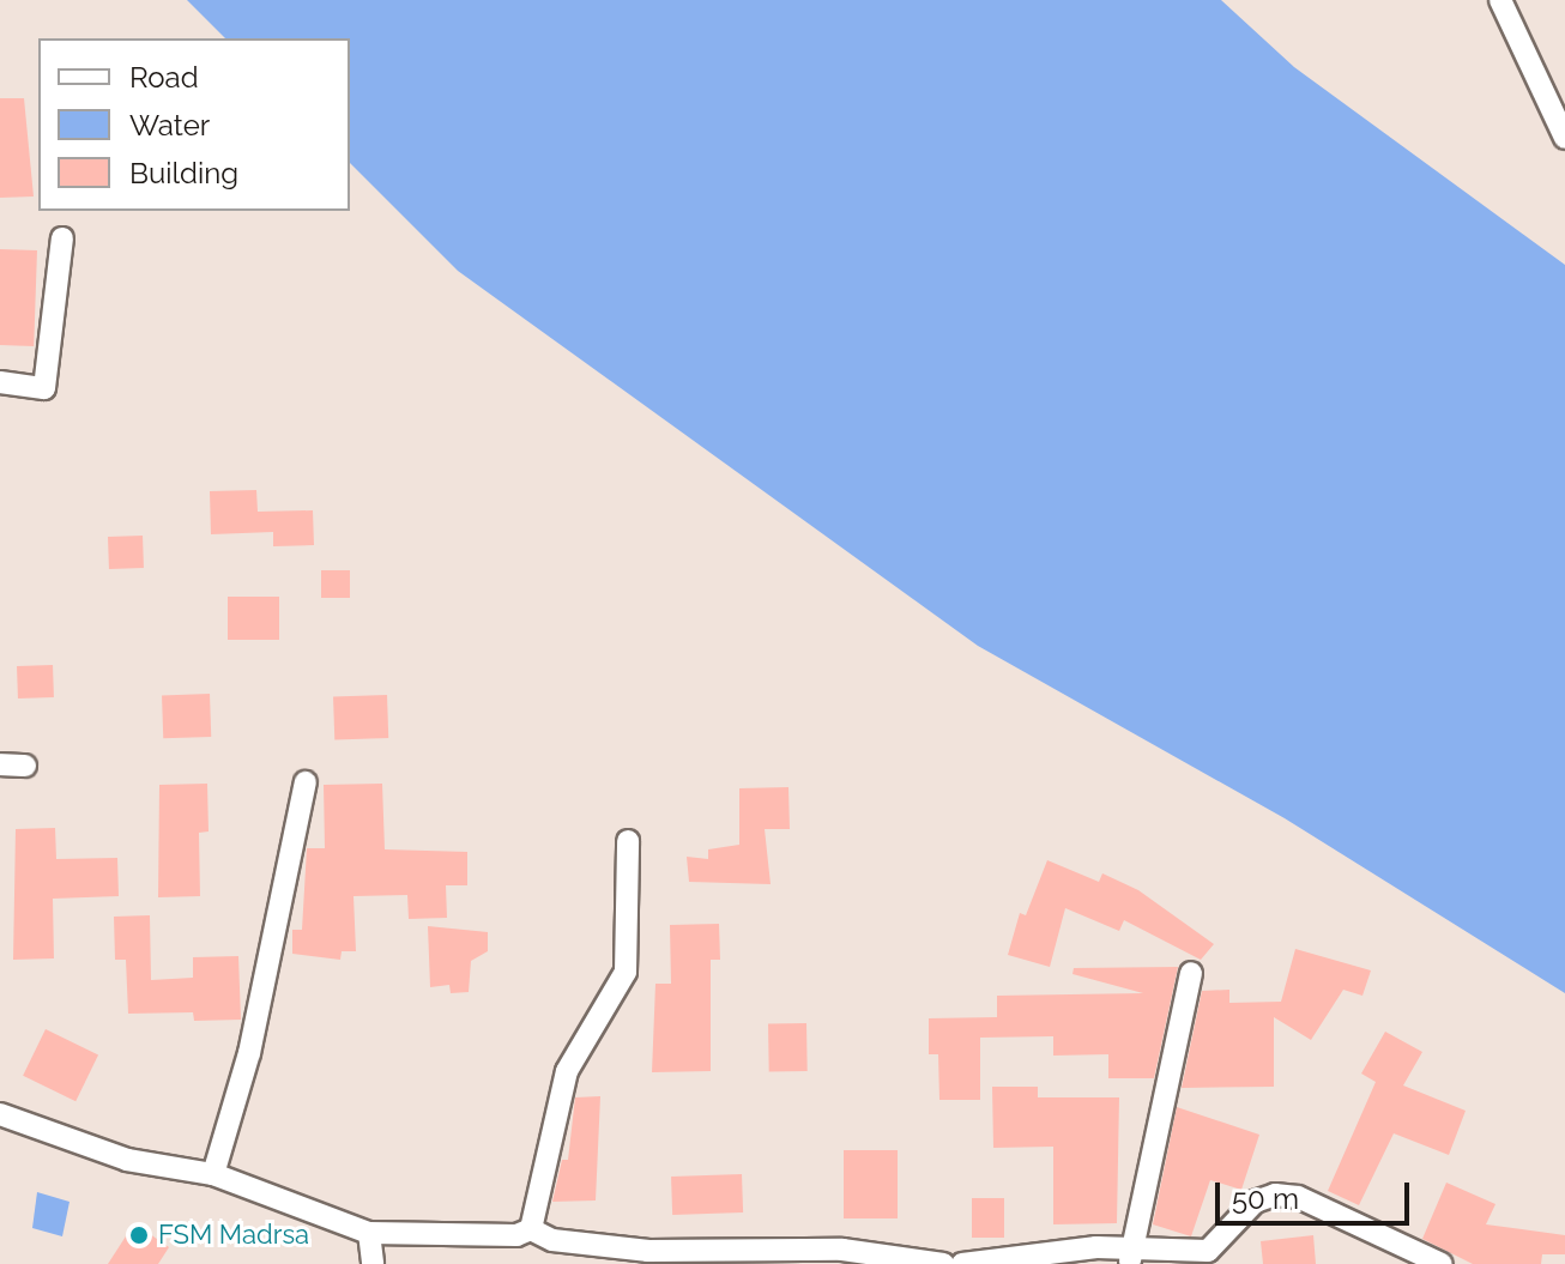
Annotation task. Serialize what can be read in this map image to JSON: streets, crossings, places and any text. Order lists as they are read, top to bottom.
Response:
{
  "places": ["FSM Madrsa"],
  "legend": ["Road", "Water", "Building"],
  "scale_bar": "50 m"
}
